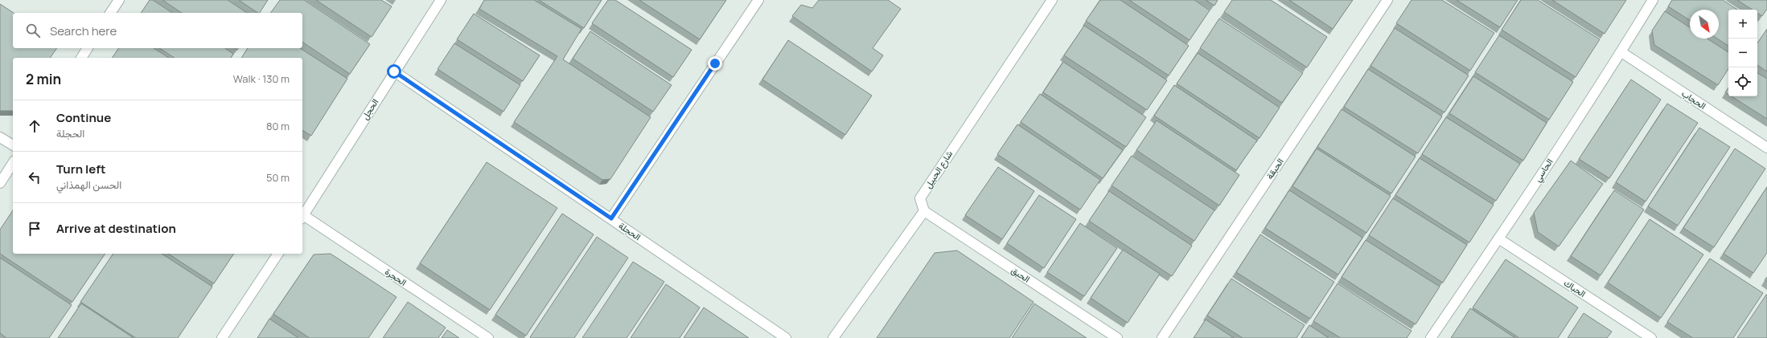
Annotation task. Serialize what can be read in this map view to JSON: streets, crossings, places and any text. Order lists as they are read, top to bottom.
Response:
{
  "streets": {
    "street": [
      "الحجاب",
      "الحجل",
      "الحبقة",
      "شارع الحبيل",
      "الحاسي",
      "الحجلة",
      "الحبق",
      "الحجرة",
      "الحباك"
    ]
  },
  "crossings": [
    ["الحجاب", "الحاسي"],
    ["الحجل", "الحجلة"],
    ["الحجل", "الحجرة"],
    ["شارع الحبيل", "الحبق"],
    ["الحاسي", "الحباك"]
  ],
  "north": "bottom right",
  "page": {
    "map_buttons": ["+", "−"],
    "search": "Search here",
    "heading": ["2 min", "Walk · 130 m"],
    "list": [
      ["Continue", "الحجلة", "80 m"],
      ["Turn left", "الحسن الهمذاني", "50 m"],
      "Arrive at destination"
    ]
  }
}
